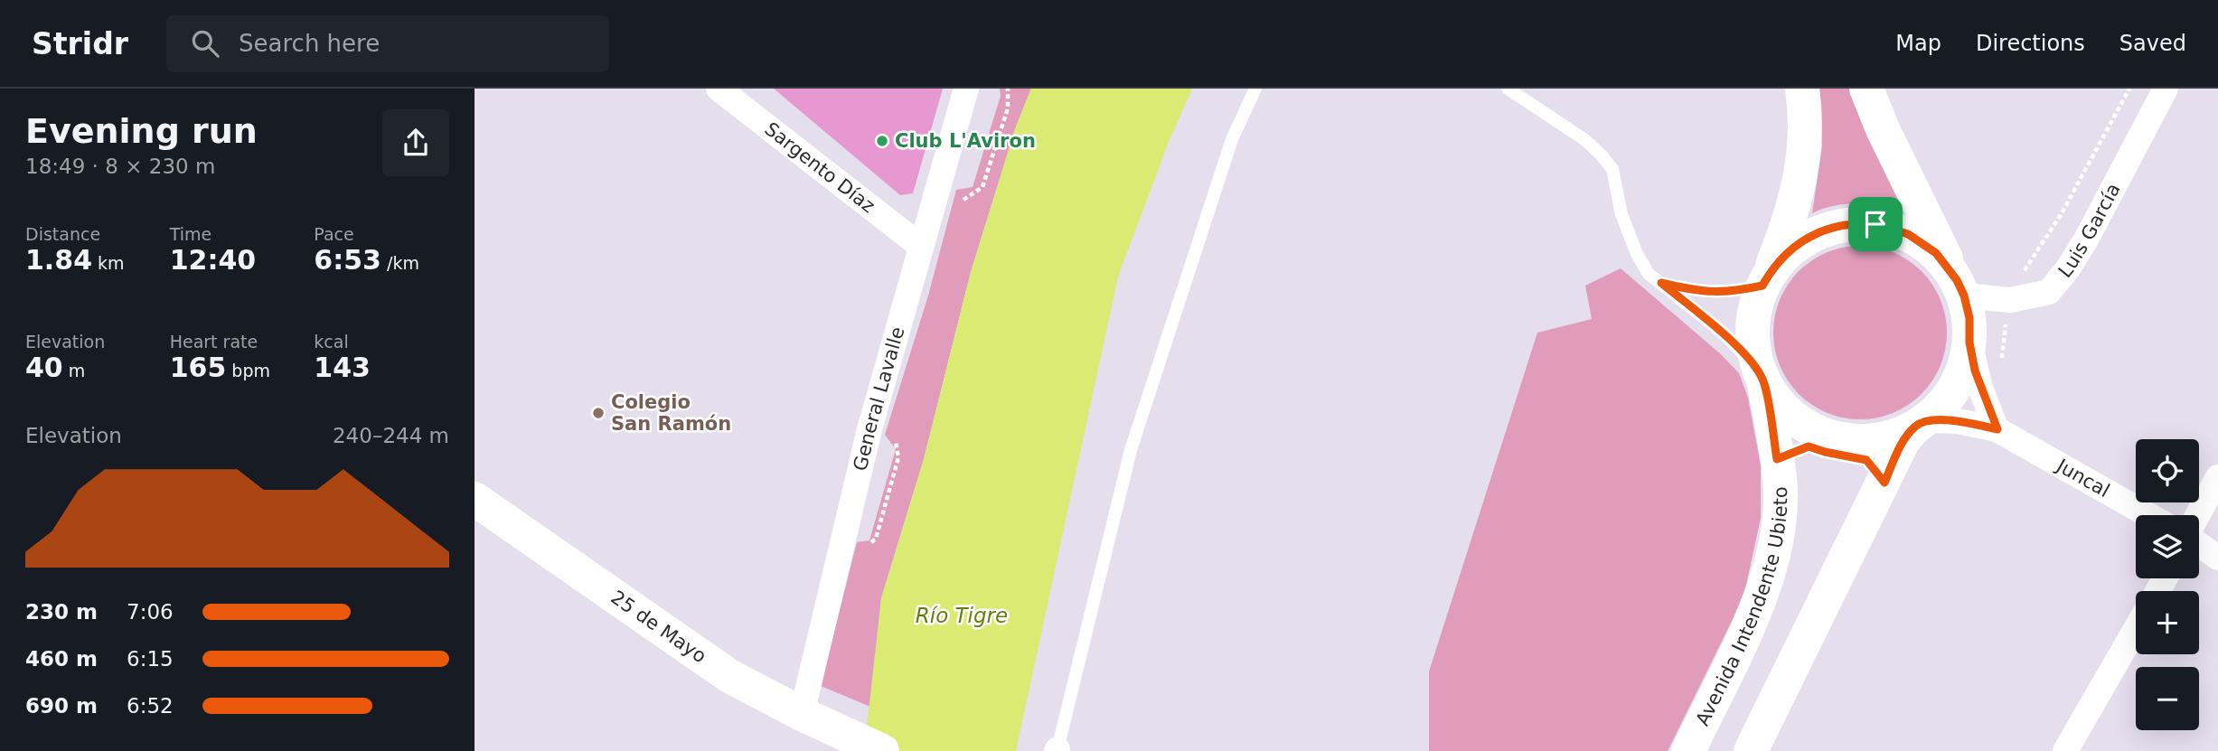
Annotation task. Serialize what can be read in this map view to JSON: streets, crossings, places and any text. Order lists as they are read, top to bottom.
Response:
{
  "streets": {
    "main road": ["Avenida Intendente Ubieto", "25 de Mayo"],
    "street": [
      "Sargento Díaz",
      "Luis García",
      "General Lavalle",
      "Juncal"
    ]
  },
  "crossings": [
    ["Sargento Díaz", "General Lavalle"],
    ["Luis García", "Juncal"],
    ["Luis García", "Avenida Intendente Ubieto"],
    ["General Lavalle", "25 de Mayo"],
    ["Juncal", "Avenida Intendente Ubieto"]
  ],
  "water": ["Río Tigre"],
  "places": ["Club L'Aviron", "Colegio San Ramón"],
  "page": {
    "header": "Stridr",
    "search": "Search here",
    "nav": ["Map", "Directions", "Saved"],
    "heading": ["Evening run", "18:49 · 8 × 230 m"],
    "stats": [
      ["Distance", "1.84 km"],
      ["Time", "12:40"],
      ["Pace", "6:53 /km"],
      ["Elevation", "40 m"],
      ["Heart rate", "165 bpm"],
      ["kcal", "143"]
    ],
    "chart": ["Elevation", "240–244 m"],
    "map_buttons": ["+", "−"],
    "list": [
      {
        "name": "230 m",
        "note": "7:06"
      },
      {
        "name": "460 m",
        "note": "6:15"
      },
      {
        "name": "690 m",
        "note": "6:52"
      }
    ]
  }
}
